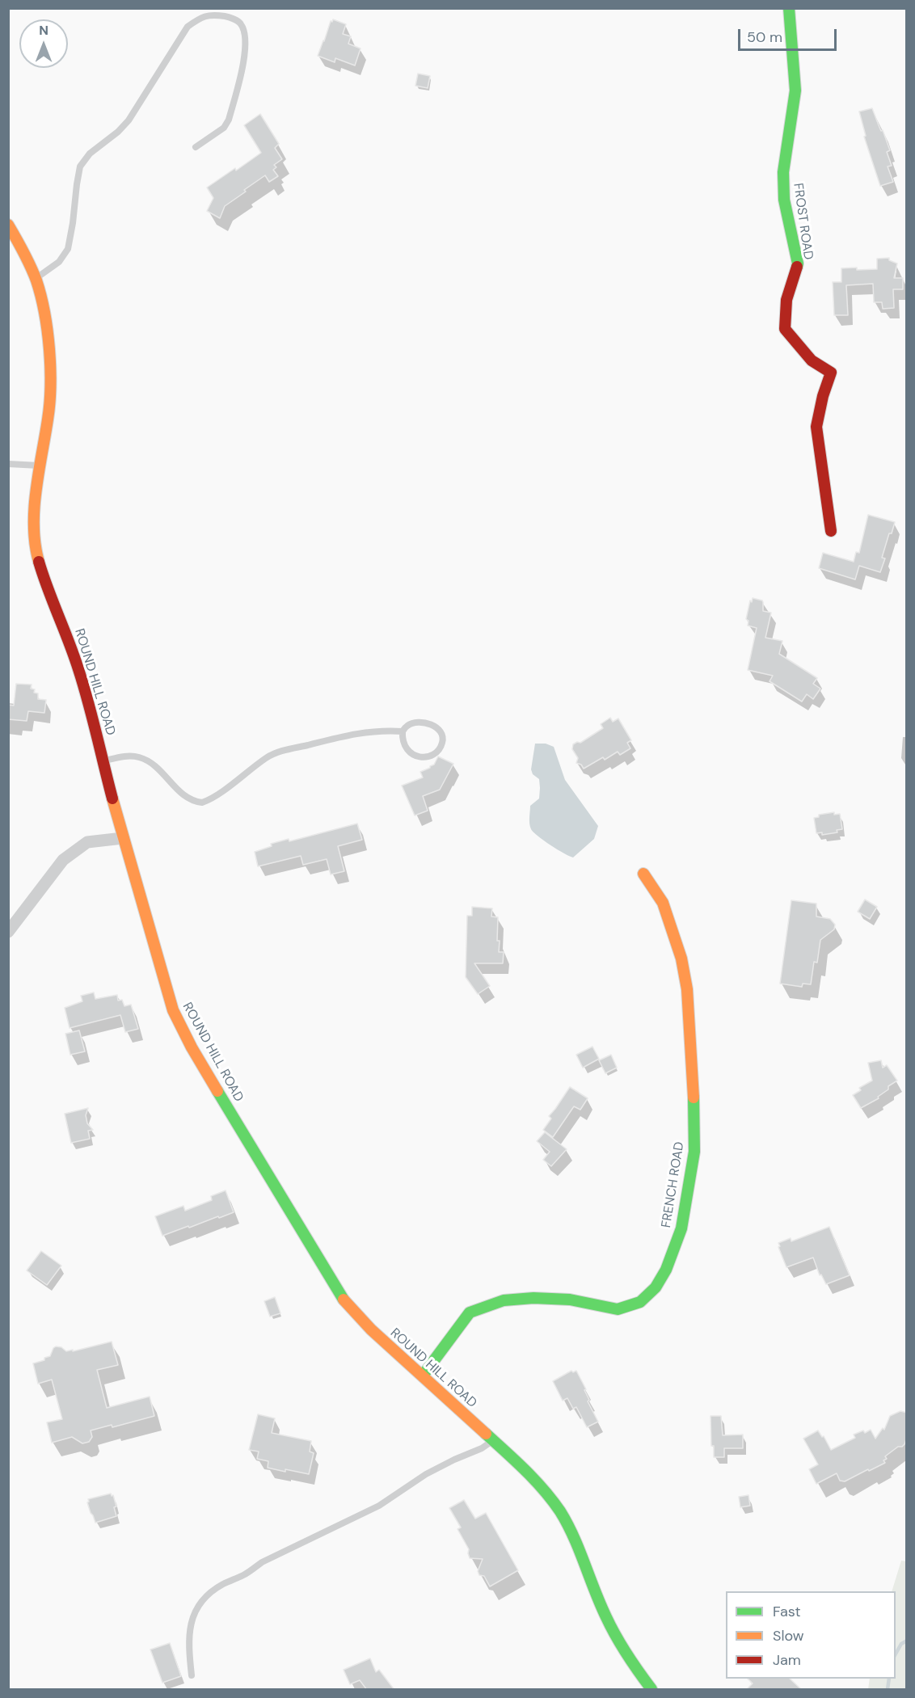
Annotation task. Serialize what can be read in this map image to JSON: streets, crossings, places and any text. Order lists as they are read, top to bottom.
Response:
{
  "streets": {
    "street": ["FROST ROAD", "ROUND HILL ROAD", "FRENCH ROAD"]
  },
  "crossings": [
    ["ROUND HILL ROAD", "FRENCH ROAD"]
  ],
  "legend": ["Fast", "Slow", "Jam"],
  "scale_bar": "50 m",
  "north": "top"
}
